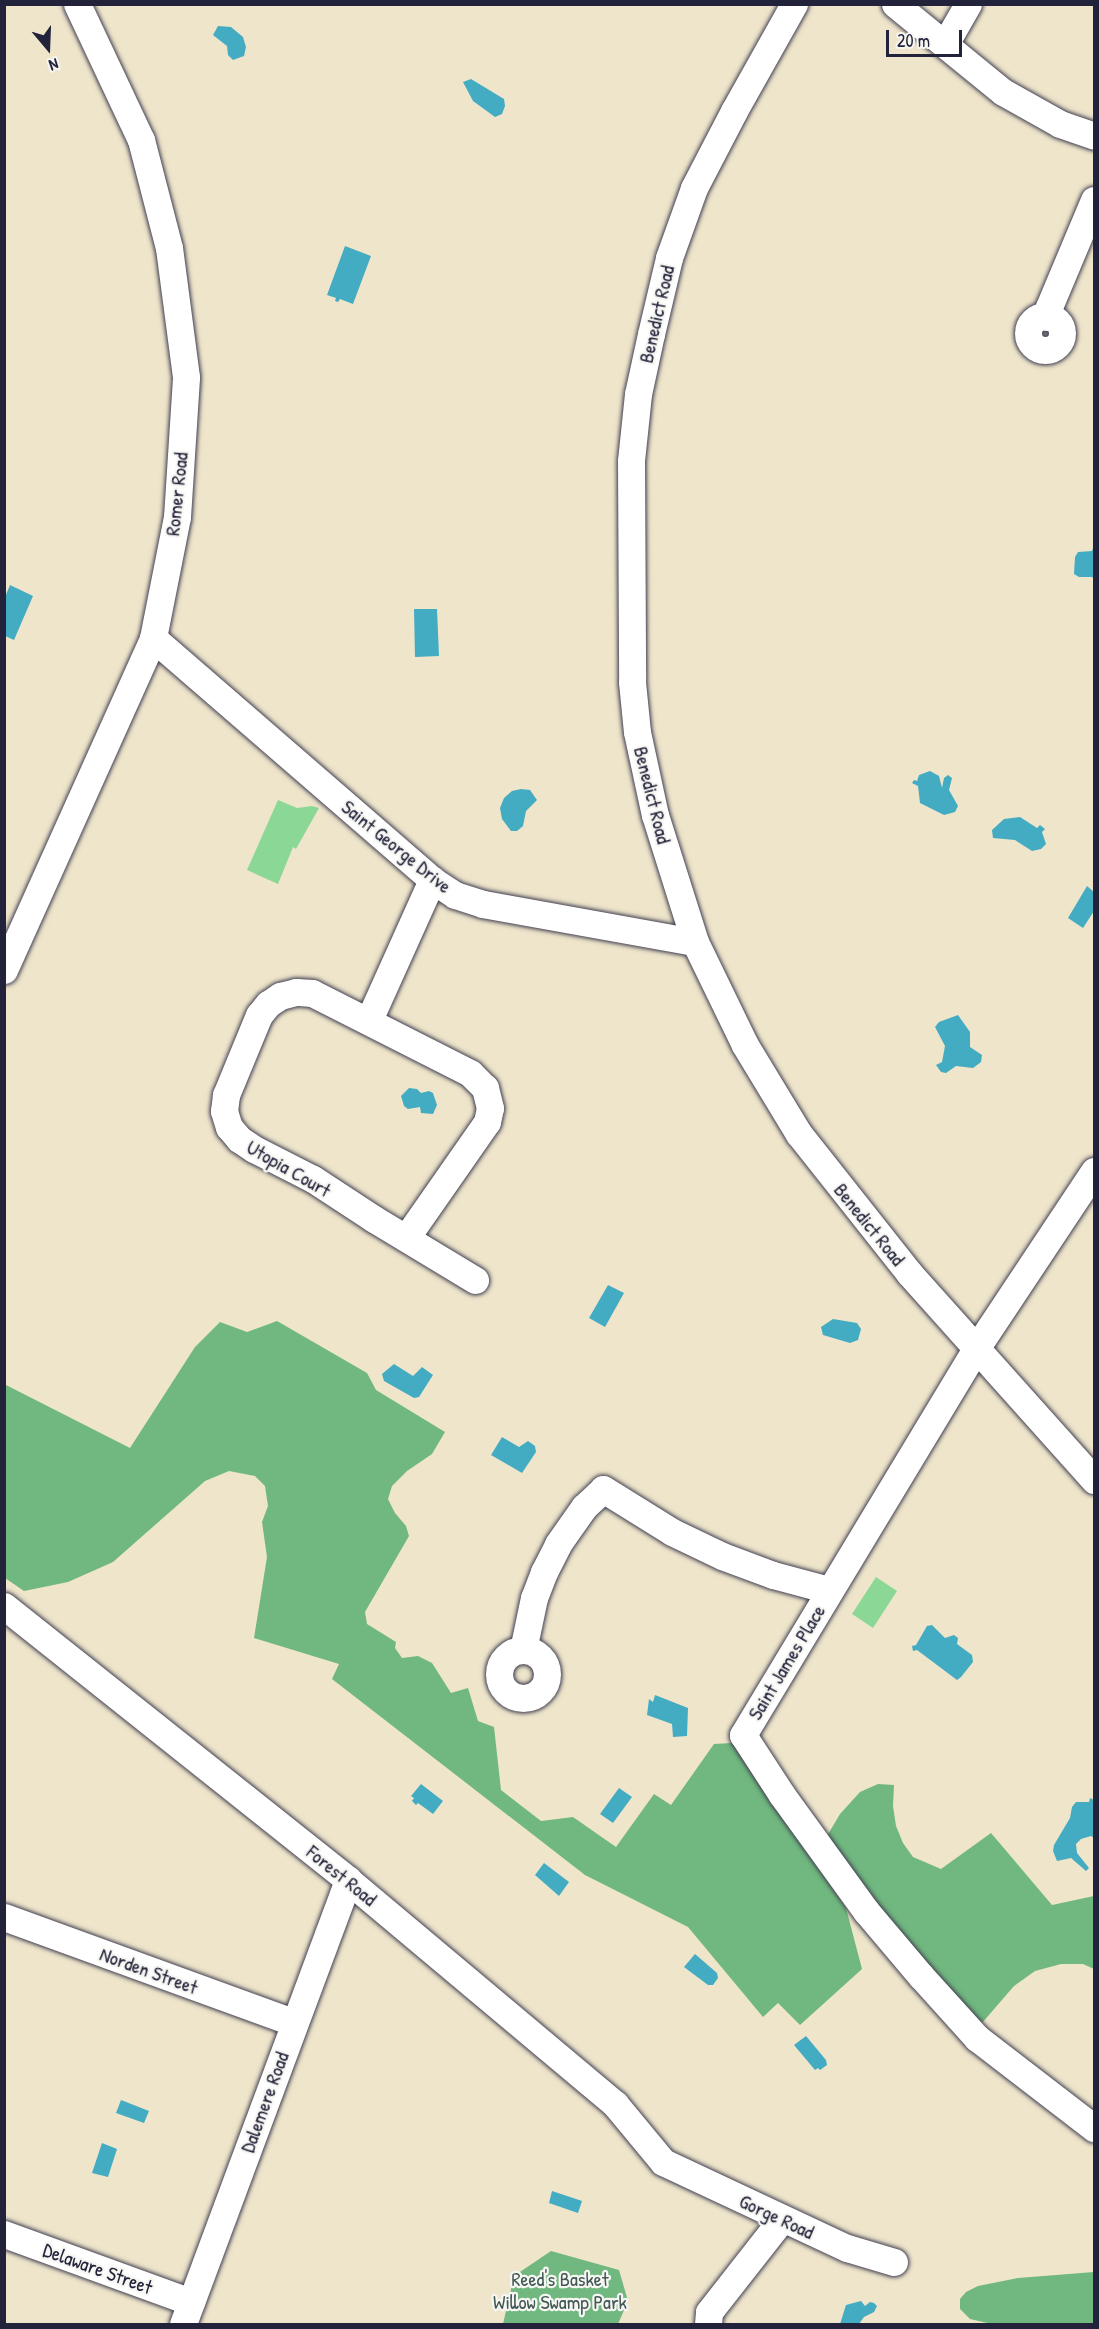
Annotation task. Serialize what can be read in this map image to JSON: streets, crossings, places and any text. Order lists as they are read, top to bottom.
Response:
{
  "streets": {
    "street": [
      "Benedict Road",
      "Romer Road",
      "Saint George Drive",
      "Utopia Court",
      "Saint James Place",
      "Forest Road",
      "Norden Street",
      "Dalemere Road",
      "Gorge Road",
      "Delaware Street"
    ]
  },
  "crossings": [
    ["Benedict Road", "Saint George Drive"],
    ["Benedict Road", "Saint James Place"],
    ["Romer Road", "Saint George Drive"],
    ["Forest Road", "Dalemere Road"],
    ["Forest Road", "Gorge Road"],
    ["Norden Street", "Dalemere Road"],
    ["Dalemere Road", "Delaware Street"]
  ],
  "parks": ["Reed's Basket Willow Swamp Park"],
  "scale_bar": "20 m",
  "north": "bottom"
}
